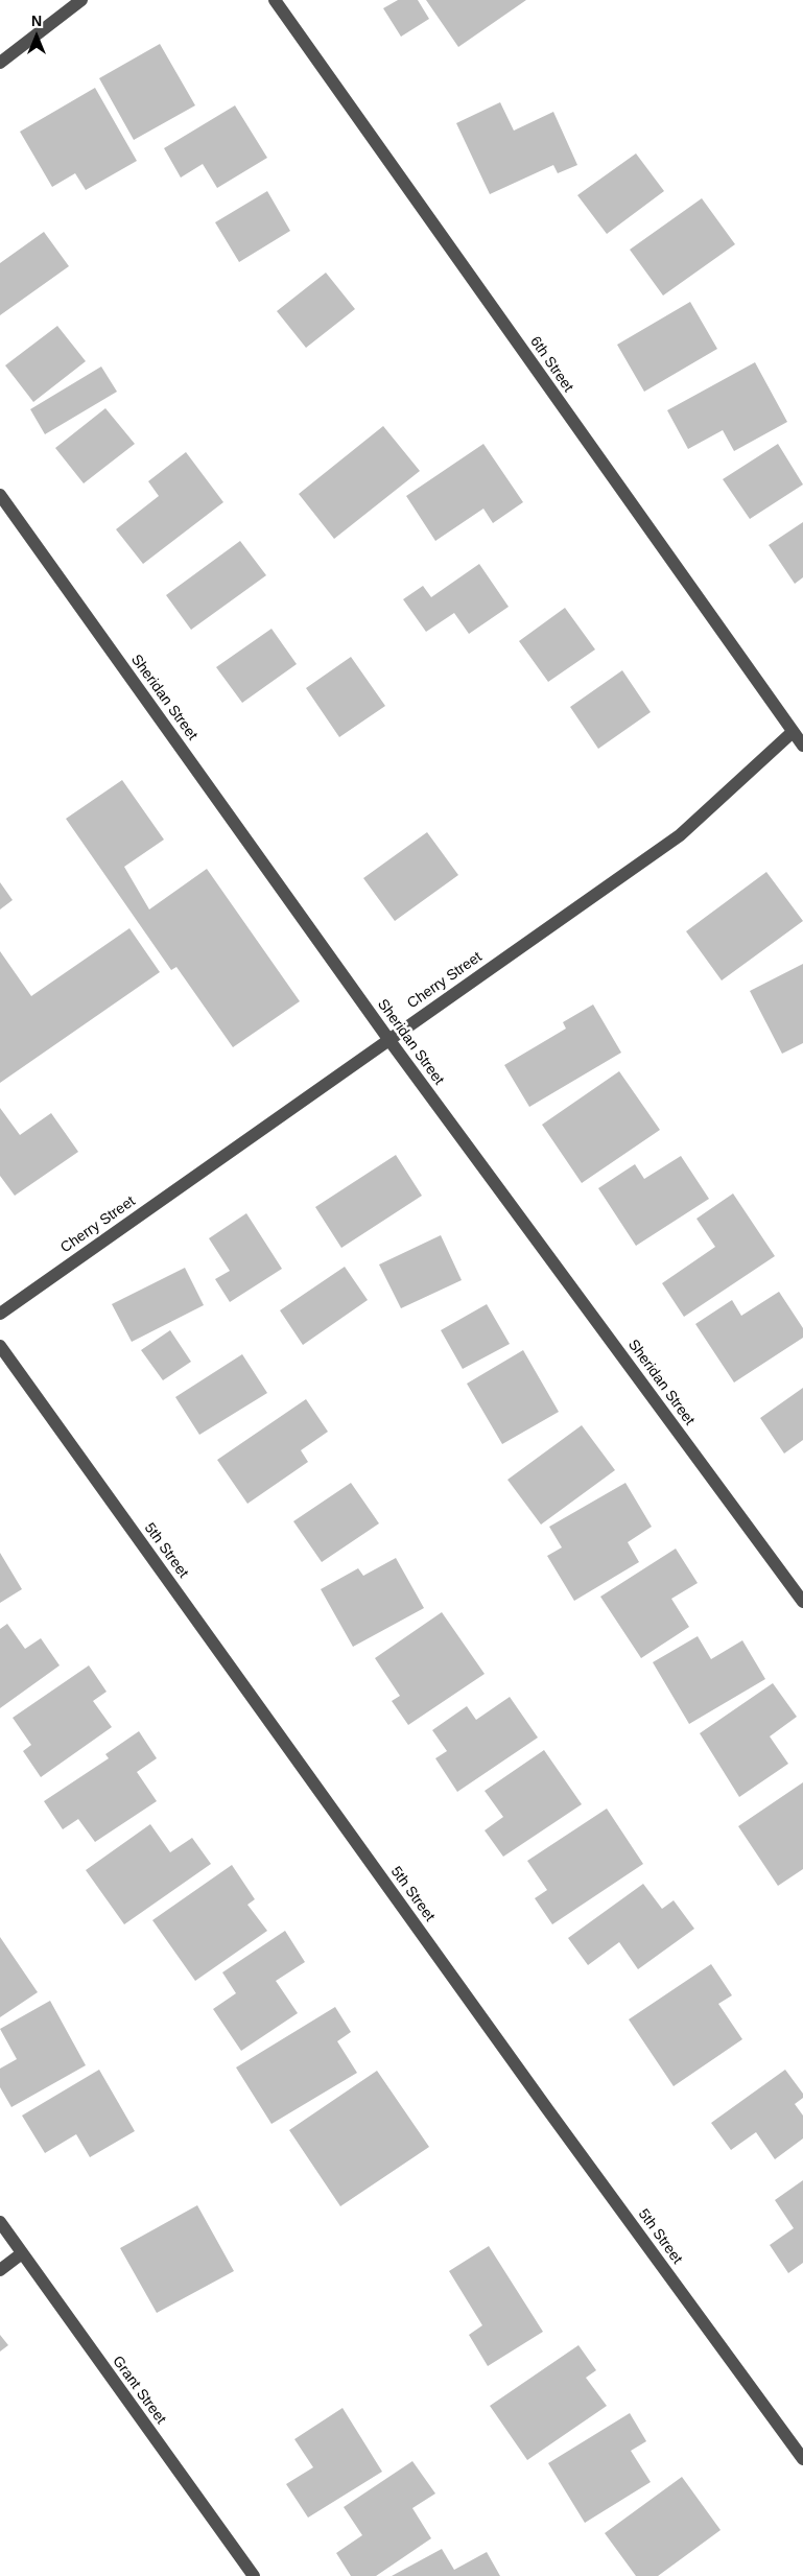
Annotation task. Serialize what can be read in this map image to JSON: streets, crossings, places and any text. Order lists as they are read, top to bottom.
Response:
{
  "streets": {
    "street": [
      "6th Street",
      "Sheridan Street",
      "Cherry Street",
      "5th Street",
      "Grant Street"
    ]
  },
  "crossings": [
    ["6th Street", "Cherry Street"],
    ["Sheridan Street", "Cherry Street"]
  ],
  "north": "top"
}
